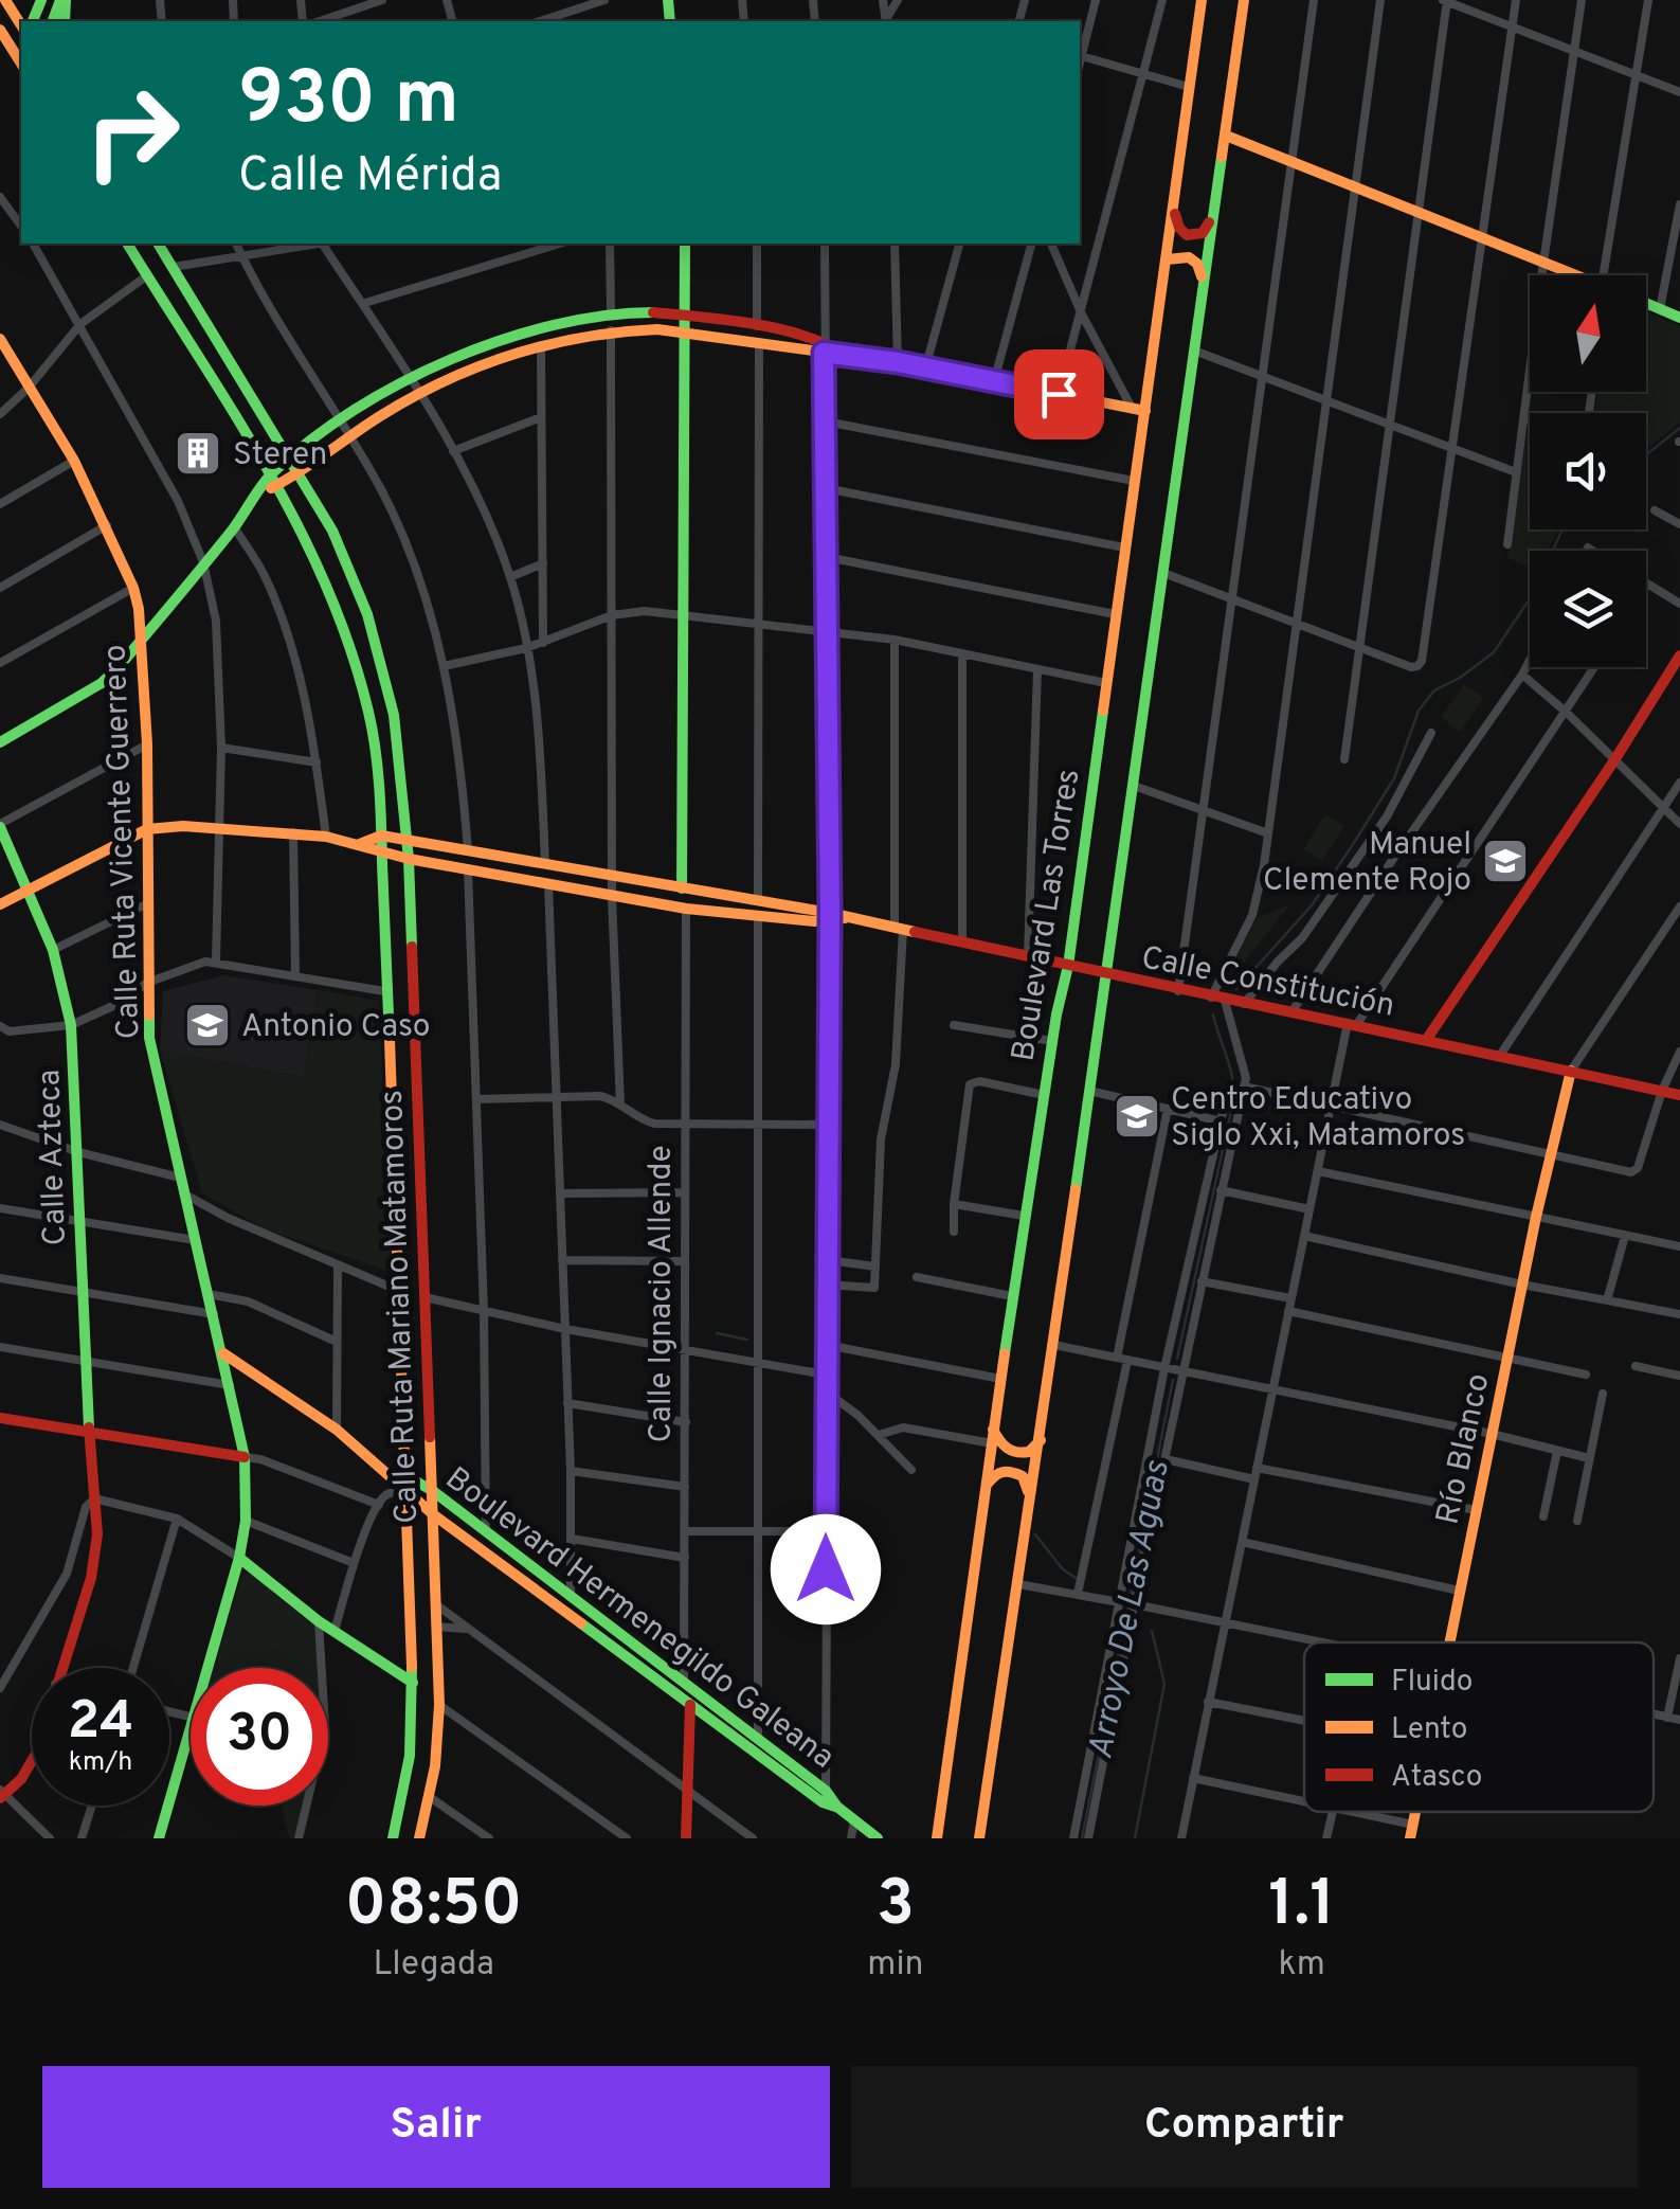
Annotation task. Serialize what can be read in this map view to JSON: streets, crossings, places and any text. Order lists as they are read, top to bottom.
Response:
{
  "streets": {
    "main road": [
      "Calle Ruta Vicente Guerrero",
      "Boulevard Las Torres",
      "Calle Constitución",
      "Calle Azteca",
      "Calle Ruta Mariano Matamoros",
      "Río Blanco",
      "Boulevard Hermenegildo Galeana"
    ],
    "street": ["Calle Ignacio Allende"]
  },
  "crossings": [
    ["Calle Ruta Vicente Guerrero", "Calle Constitución"],
    ["Calle Ruta Vicente Guerrero", "Boulevard Hermenegildo Galeana"],
    ["Boulevard Las Torres", "Calle Constitución"],
    ["Calle Constitución", "Calle Ignacio Allende"],
    ["Calle Constitución", "Calle Ruta Mariano Matamoros"],
    ["Calle Constitución", "Río Blanco"],
    ["Calle Ignacio Allende", "Boulevard Hermenegildo Galeana"],
    ["Calle Ruta Mariano Matamoros", "Boulevard Hermenegildo Galeana"]
  ],
  "water": ["Arroyo De Las Aguas"],
  "places": {
    "building": ["Steren"],
    "school or university": ["Manuel Clemente Rojo", "Antonio Caso", "Centro Educativo Siglo Xxi, Matamoros"]
  },
  "legend": ["Fluido", "Lento", "Atasco"],
  "north": "top",
  "page": {
    "turn": ["930 m", "Calle Mérida"],
    "speed": "24 km/h",
    "limit": "30",
    "eta": [
      "08:50",
      "Llegada",
      "3",
      "min",
      "1.1",
      "km"
    ],
    "buttons": ["Salir", "Compartir"]
  }
}
